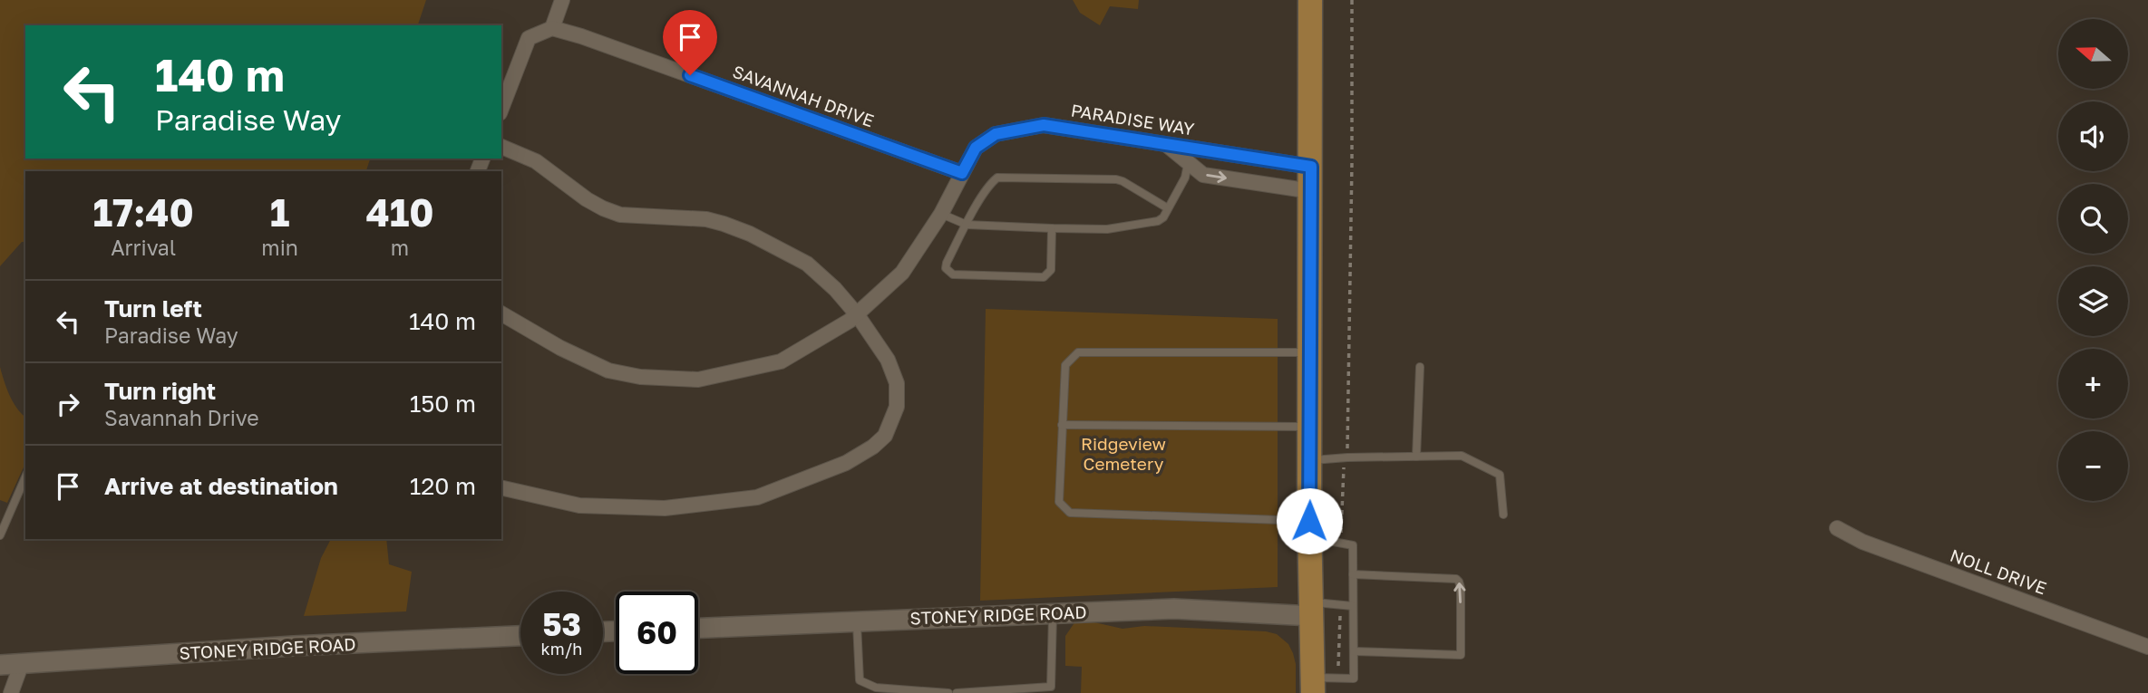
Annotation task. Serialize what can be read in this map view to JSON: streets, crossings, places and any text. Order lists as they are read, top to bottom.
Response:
{
  "streets": {
    "street": [
      "SAVANNAH DRIVE",
      "PARADISE WAY",
      "NOLL DRIVE",
      "STONEY RIDGE ROAD"
    ]
  },
  "crossings": [
    ["SAVANNAH DRIVE", "PARADISE WAY"]
  ],
  "parks": ["Ridgeview Cemetery"],
  "north": "left",
  "page": {
    "map_buttons": ["+", "−"],
    "turn": ["140 m", "Paradise Way"],
    "eta": [
      "17:40",
      "Arrival",
      "1",
      "min",
      "410",
      "m"
    ],
    "list": [
      {
        "name": "Turn left",
        "note": "Paradise Way",
        "value": "140 m"
      },
      {
        "name": "Turn right",
        "note": "Savannah Drive",
        "value": "150 m"
      },
      {
        "name": "Arrive at destination",
        "value": "120 m"
      }
    ],
    "speed": "53 km/h",
    "limit": "60"
  }
}
